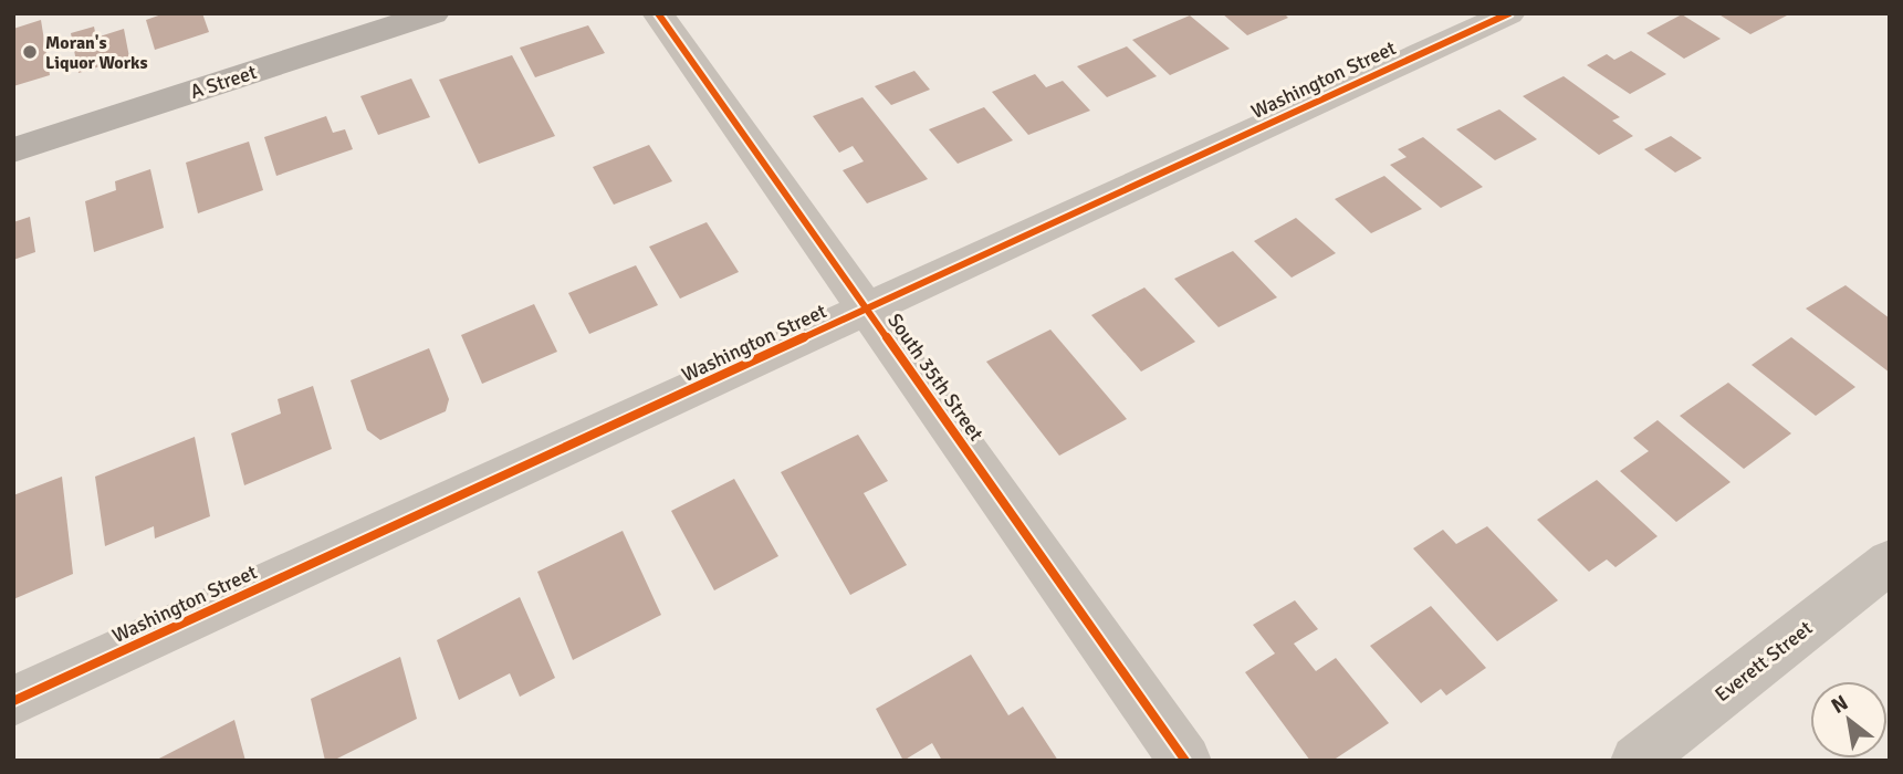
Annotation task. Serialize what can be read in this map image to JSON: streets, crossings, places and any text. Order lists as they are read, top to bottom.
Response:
{
  "streets": {
    "main road": ["A Street"],
    "street": ["Washington Street", "South 35th Street", "Everett Street"]
  },
  "crossings": [
    ["Washington Street", "South 35th Street"]
  ],
  "places": ["Moran's Liquor Works"],
  "north": "top left"
}
